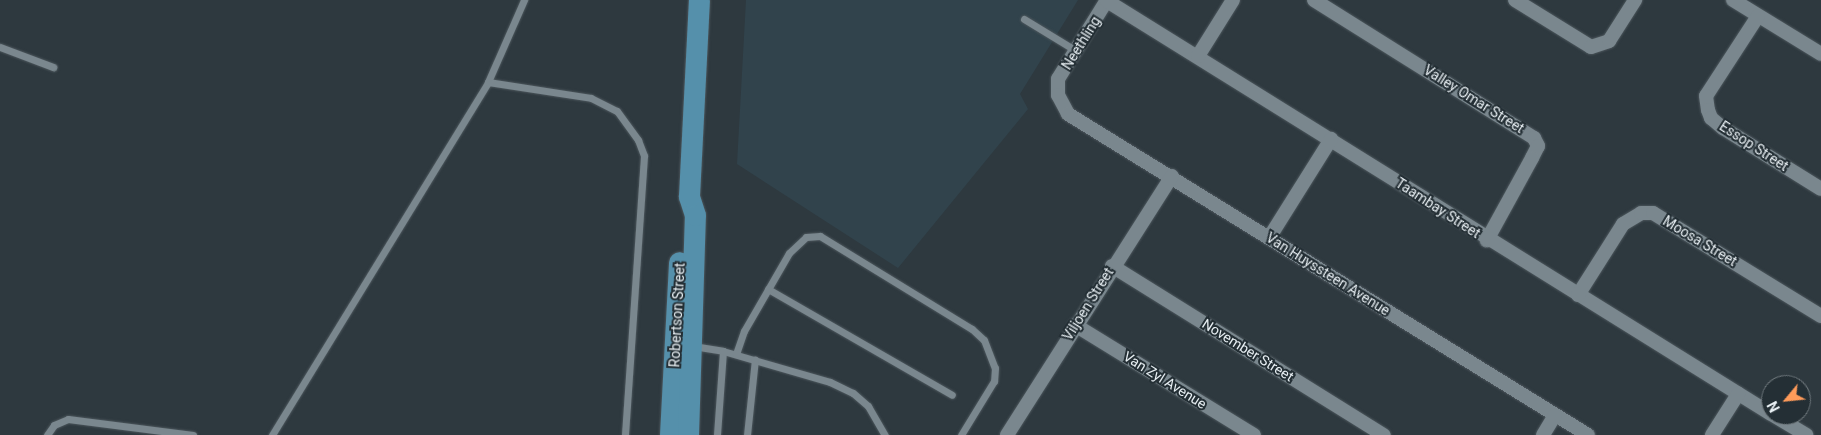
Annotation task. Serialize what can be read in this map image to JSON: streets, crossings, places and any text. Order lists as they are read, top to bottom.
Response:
{
  "streets": {
    "main road": ["Robertson Street"],
    "street": [
      "Neethling",
      "Valley Omar Street",
      "Essop Street",
      "Taambay Street",
      "Moosa Street",
      "Van Huyssteen Avenue",
      "Viljoen Street",
      "November Street",
      "Van Zyl Avenue"
    ]
  },
  "crossings": [
    ["Neethling", "Taambay Street"],
    ["Neethling", "Van Huyssteen Avenue"],
    ["Valley Omar Street", "Taambay Street"],
    ["Taambay Street", "Moosa Street"],
    ["Van Huyssteen Avenue", "Viljoen Street"],
    ["Viljoen Street", "November Street"],
    ["Viljoen Street", "Van Zyl Avenue"]
  ],
  "north": "bottom left"
}
